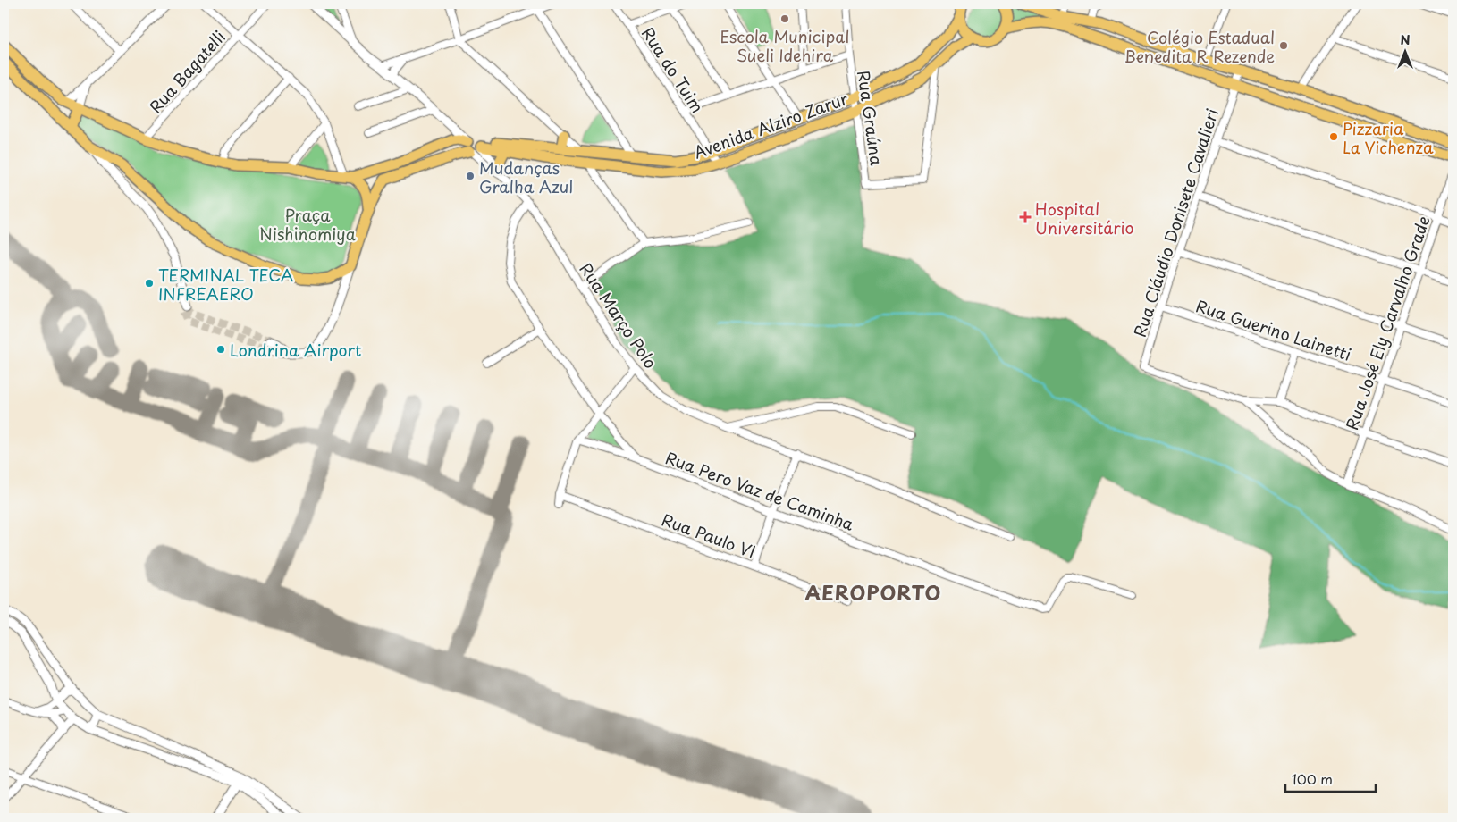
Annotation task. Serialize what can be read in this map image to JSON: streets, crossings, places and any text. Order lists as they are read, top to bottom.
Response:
{
  "streets": {
    "main road": ["Avenida Alziro Zarur"],
    "street": [
      "Rua do Tuim",
      "Rua Bagatelli",
      "Rua Graúna",
      "Rua Cláudio Donisete Cavalieri",
      "Rua Março Polo",
      "Rua José Ely Carvalho Grade",
      "Rua Guerino Lainetti",
      "Rua Pero Vaz de Caminha",
      "Rua Paulo VI"
    ]
  },
  "crossings": [
    ["Rua do Tuim", "Avenida Alziro Zarur"],
    ["Rua Graúna", "Avenida Alziro Zarur"],
    ["Avenida Alziro Zarur", "Rua Março Polo"],
    ["Rua Cláudio Donisete Cavalieri", "Rua Guerino Lainetti"],
    ["Rua Março Polo", "Rua Pero Vaz de Caminha"],
    ["Rua José Ely Carvalho Grade", "Rua Guerino Lainetti"]
  ],
  "districts": ["AEROPORTO"],
  "parks": ["Praça Nishinomiya"],
  "places": {
    "other": [
      "Escola Municipal Sueli Idehira",
      "Colégio Estadual Benedita R Rezende",
      "Pizzaria La Vichenza",
      "Mudanças Gralha Azul",
      "TERMINAL TECA INFREAERO",
      "Londrina Airport"
    ],
    "health": ["Hospital Universitário"]
  },
  "scale_bar": "100 m",
  "north": "top"
}
